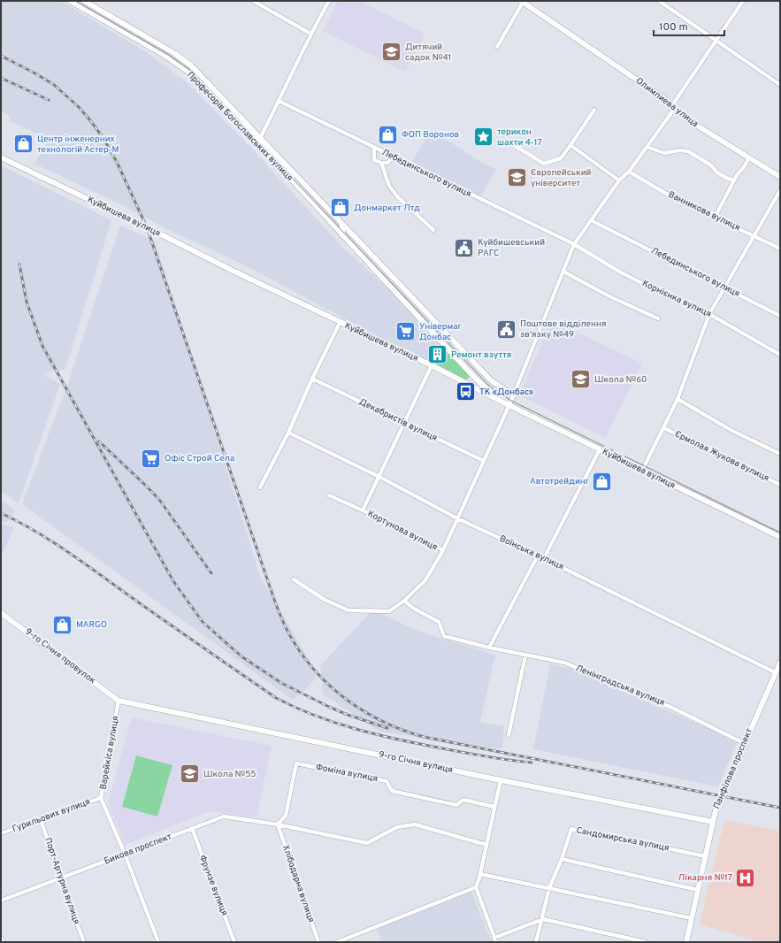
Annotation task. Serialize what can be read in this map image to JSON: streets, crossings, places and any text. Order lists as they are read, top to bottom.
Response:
{
  "streets": {
    "street": [
      "Олимпиева улица",
      "Професорів Богославських вулиця",
      "Лебединського вулиця",
      "Ванникова вулиця",
      "Куйбишева вулиця",
      "Корнієнка вулиця",
      "Декабристів вулиця",
      "Єрмолая Жукова вулиця",
      "Кортунова вулиця",
      "Воїнська вулиця",
      "9-го Січня провулок",
      "Ленінградська вулиця",
      "Варейкіса вулиця",
      "9-го Січня вулиця",
      "Панфілова проспект",
      "Фоміна вулиця",
      "Гурильових вулиця",
      "Сандомирська вулиця",
      "Бикова проспект",
      "Порт-Артурна вулиця",
      "Хлібодарна вулиця",
      "Фрунзе вулиця"
    ]
  },
  "crossings": [
    ["Професорів Богославських вулиця", "Куйбишева вулиця"],
    ["Лебединського вулиця", "Корнієнка вулиця"],
    ["Кортунова вулиця", "Ленінградська вулиця"],
    ["Воїнська вулиця", "Панфілова проспект"],
    ["9-го Січня провулок", "Варейкіса вулиця"],
    ["9-го Січня провулок", "9-го Січня вулиця"],
    ["Ленінградська вулиця", "Панфілова проспект"],
    ["Варейкіса вулиця", "9-го Січня вулиця"],
    ["Варейкіса вулиця", "Гурильових вулиця"],
    ["Варейкіса вулиця", "Бикова проспект"],
    ["9-го Січня вулиця", "Панфілова проспект"],
    ["Панфілова проспект", "Сандомирська вулиця"],
    ["Фоміна вулиця", "Бикова проспект"],
    ["Фоміна вулиця", "Хлібодарна вулиця"],
    ["Гурильових вулиця", "Порт-Артурна вулиця"],
    ["Бикова проспект", "Порт-Артурна вулиця"],
    ["Бикова проспект", "Хлібодарна вулиця"],
    ["Бикова проспект", "Фрунзе вулиця"]
  ],
  "places": {
    "school or university": [
      "Дитячий садок №41",
      "Європейський університет",
      "Школа №60",
      "Школа №55"
    ],
    "shop": [
      "ФОП Воронов",
      "Центр інженерних технологій Астер-М",
      "Донмаркет Лтд",
      "Автотрейдинг",
      "MARGO"
    ],
    "place": ["терикон шахти 4-17"],
    "public building": ["Куйбишевський РАГС", "Поштове відділення зв'язку №49"],
    "supermarket": ["Універмаг Донбас", "Офіс Строй Села"],
    "building": ["Ремонт взуття"],
    "bus stop": ["ТК «Донбас»"],
    "hospital": ["Лікарня №17"]
  },
  "scale_bar": "100 m"
}
